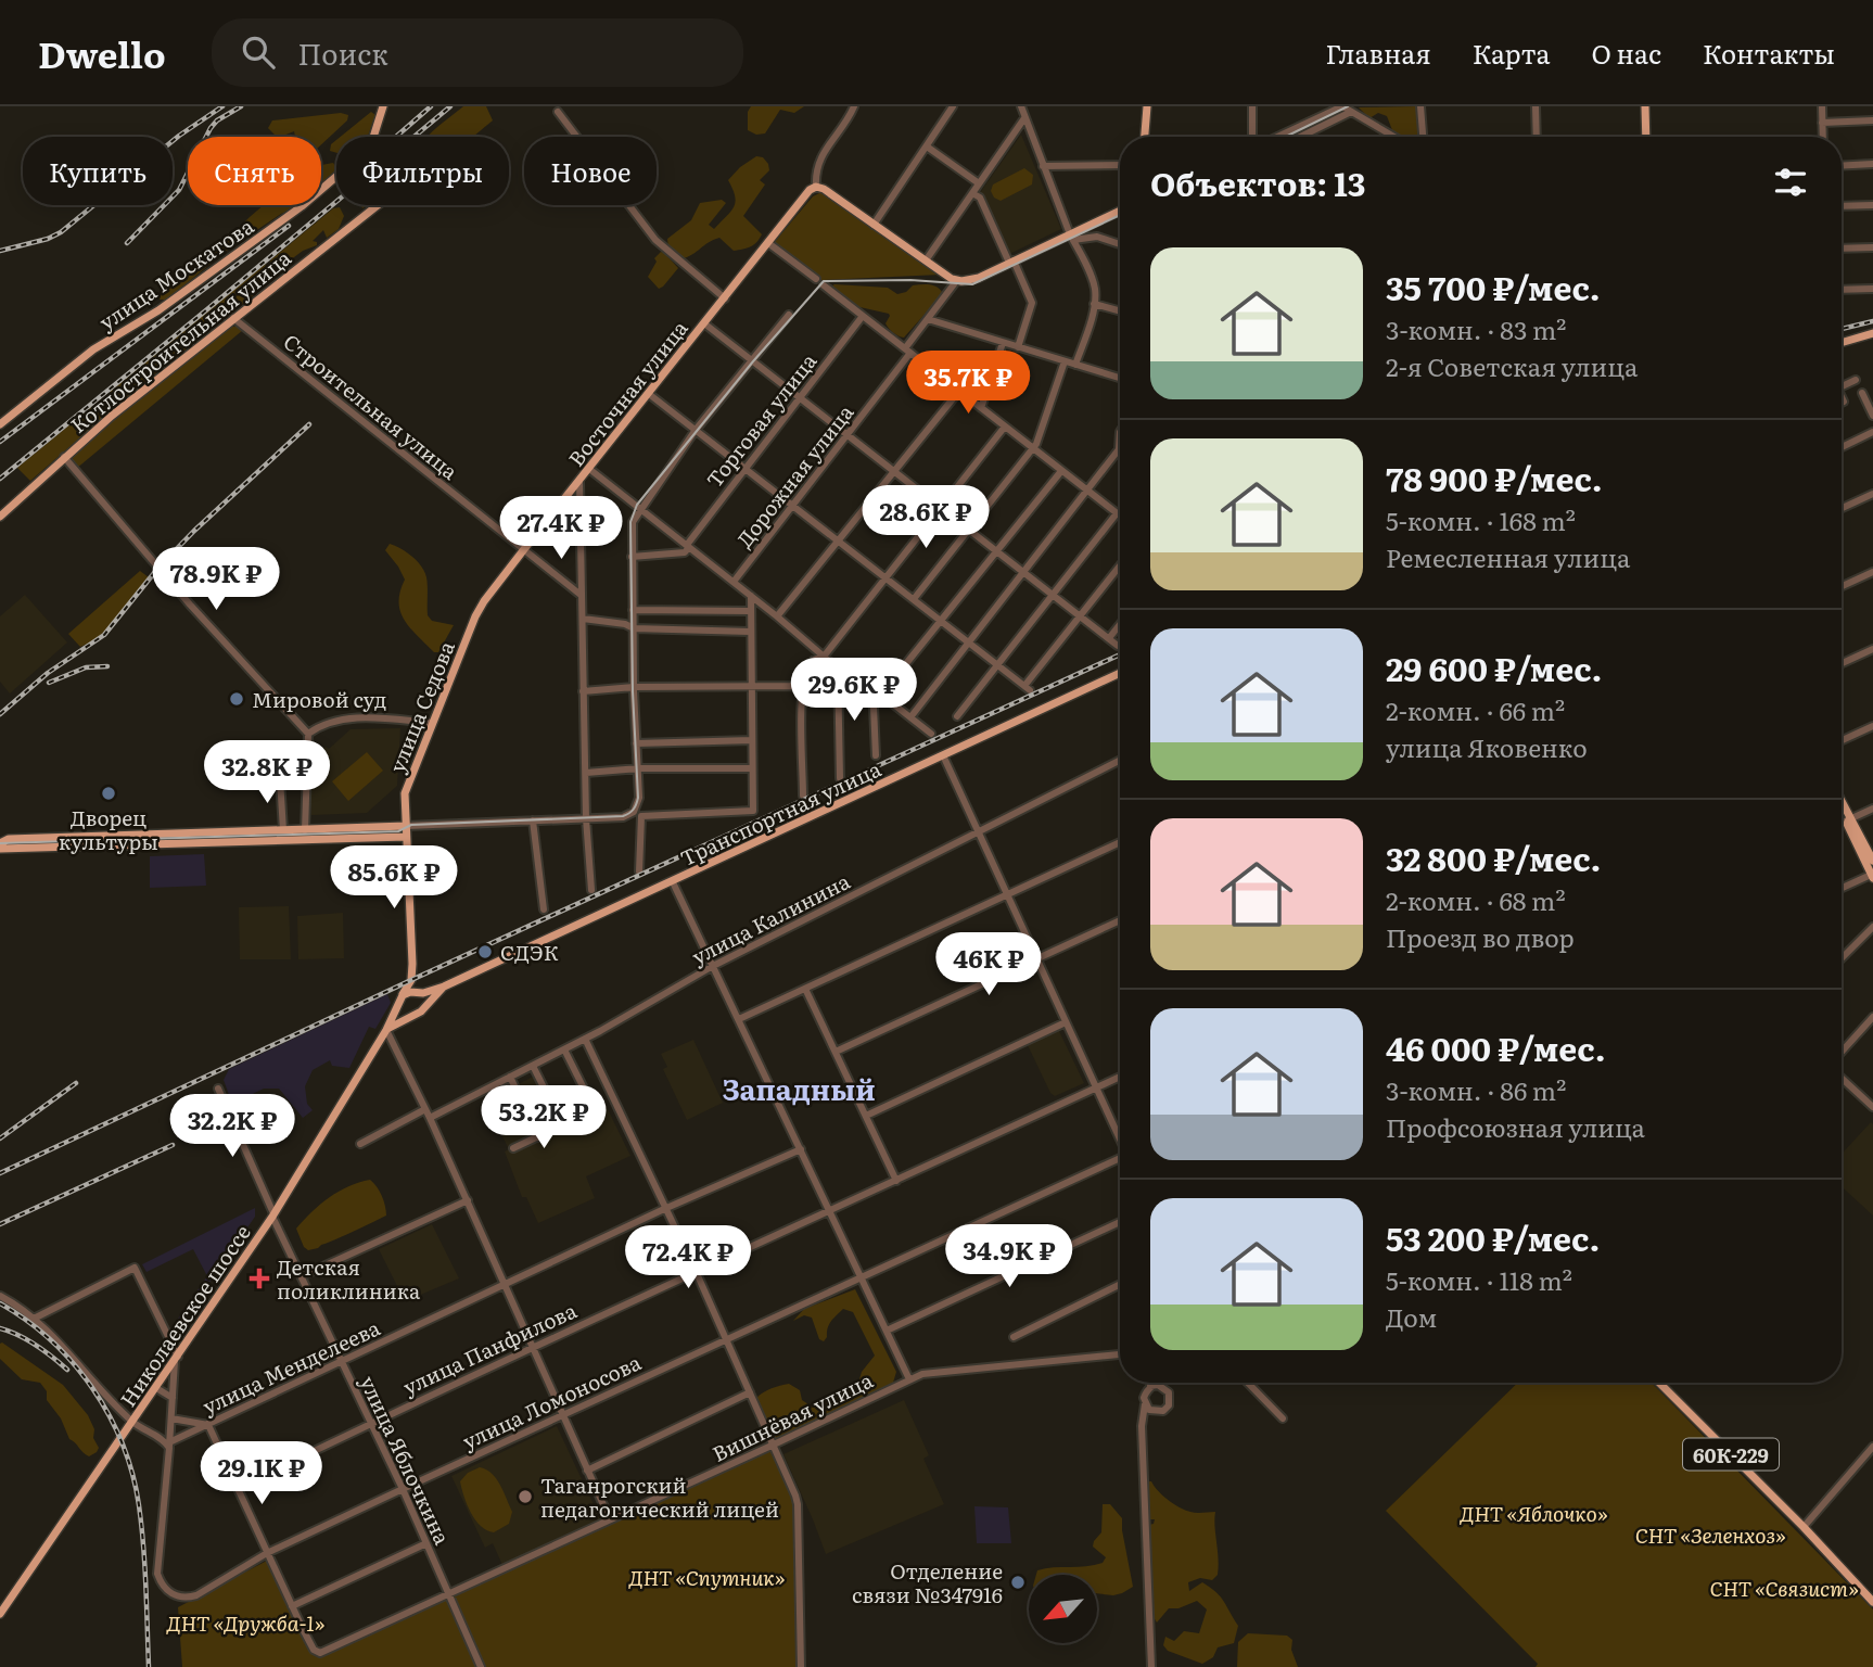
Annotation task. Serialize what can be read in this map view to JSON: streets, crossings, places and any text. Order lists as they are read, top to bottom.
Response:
{
  "streets": {
    "main road": [
      "улица Москатова",
      "Котлостроительная улица",
      "Восточная улица",
      "улица Седова",
      "Транспортная улица",
      "Николаевское шоссе",
      "60К-229"
    ],
    "street": [
      "Строительная улица",
      "Торговая улица",
      "Дорожная улица",
      "улица Калинина",
      "улица Панфилова",
      "улица Менделеева",
      "улица Ломоносова",
      "Вишнёвая улица",
      "улица Яблочкина"
    ]
  },
  "crossings": [
    ["Котлостроительная улица", "Строительная улица"],
    ["Восточная улица", "Строительная улица"],
    ["Восточная улица", "улица Седова"],
    ["Строительная улица", "улица Седова"],
    ["улица Седова", "Николаевское шоссе"],
    ["Николаевское шоссе", "улица Яблочкина"],
    ["улица Панфилова", "улица Яблочкина"],
    ["улица Менделеева", "улица Ломоносова"],
    ["улица Менделеева", "улица Яблочкина"],
    ["улица Ломоносова", "улица Яблочкина"],
    ["Вишнёвая улица", "улица Яблочкина"]
  ],
  "districts": ["Западный"],
  "parks": [
    "ДНТ «Яблочко»",
    "СНТ «Зеленхоз»",
    "ДНТ «Спутник»",
    "СНТ «Связист»",
    "ДНТ «Дружба-1»"
  ],
  "places": {
    "other": [
      "Мировой суд",
      "Дворец культуры",
      "СДЭК",
      "Таганрогский педагогический лицей",
      "Отделение связи №347916"
    ],
    "health": ["Детская поликлиника"]
  },
  "north": "bottom left",
  "page": {
    "header": "Dwello",
    "search": "Поиск",
    "nav": [
      "Главная",
      "Карта",
      "О нас",
      "Контакты"
    ],
    "chip": [
      "Купить",
      "Снять",
      "Фильтры",
      "Новое"
    ],
    "heading": "Объектов: 13",
    "list": [
      {
        "name": "35 700 ₽/мес.",
        "note": "3-комн. · 83 m² · 2-я Советская улица"
      },
      {
        "name": "78 900 ₽/мес.",
        "note": "5-комн. · 168 m² · Ремесленная улица"
      },
      {
        "name": "29 600 ₽/мес.",
        "note": "2-комн. · 66 m² · улица Яковенко"
      },
      {
        "name": "32 800 ₽/мес.",
        "note": "2-комн. · 68 m² · Проезд во двор"
      },
      {
        "name": "46 000 ₽/мес.",
        "note": "3-комн. · 86 m² · Профсоюзная улица"
      },
      {
        "name": "53 200 ₽/мес.",
        "note": "5-комн. · 118 m² · Дом"
      }
    ],
    "price": [
      "35.7K ₽",
      "28.6K ₽",
      "27.4K ₽",
      "78.9K ₽",
      "29.6K ₽",
      "32.8K ₽",
      "85.6K ₽",
      "46K ₽",
      "53.2K ₽",
      "32.2K ₽",
      "34.9K ₽",
      "72.4K ₽",
      "29.1K ₽"
    ]
  }
}
